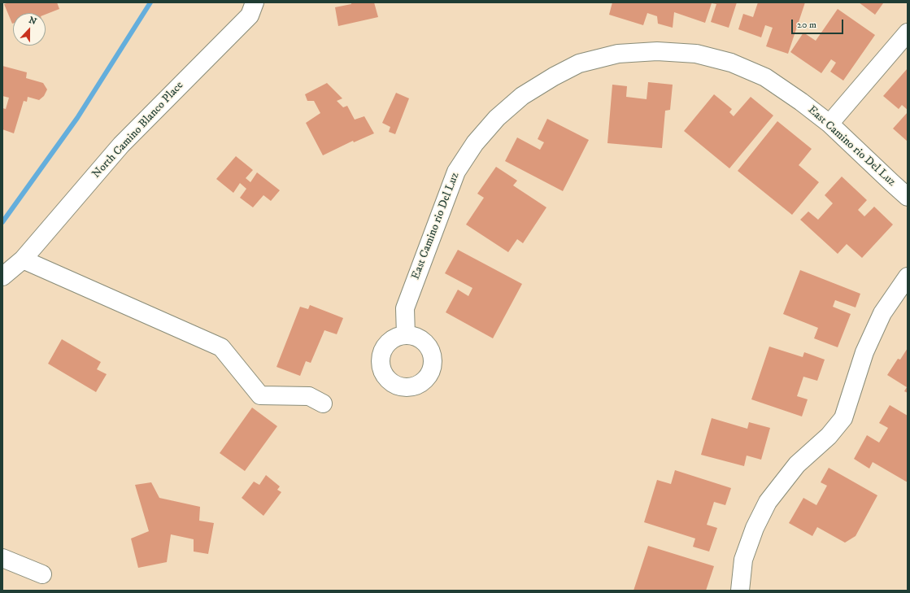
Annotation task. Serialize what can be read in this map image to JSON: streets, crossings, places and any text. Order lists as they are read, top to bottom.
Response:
{
  "streets": {
    "street": ["North Camino Blanco Place", "East Camino rio Del Luz"]
  },
  "scale_bar": "20 m",
  "north": "top"
}
